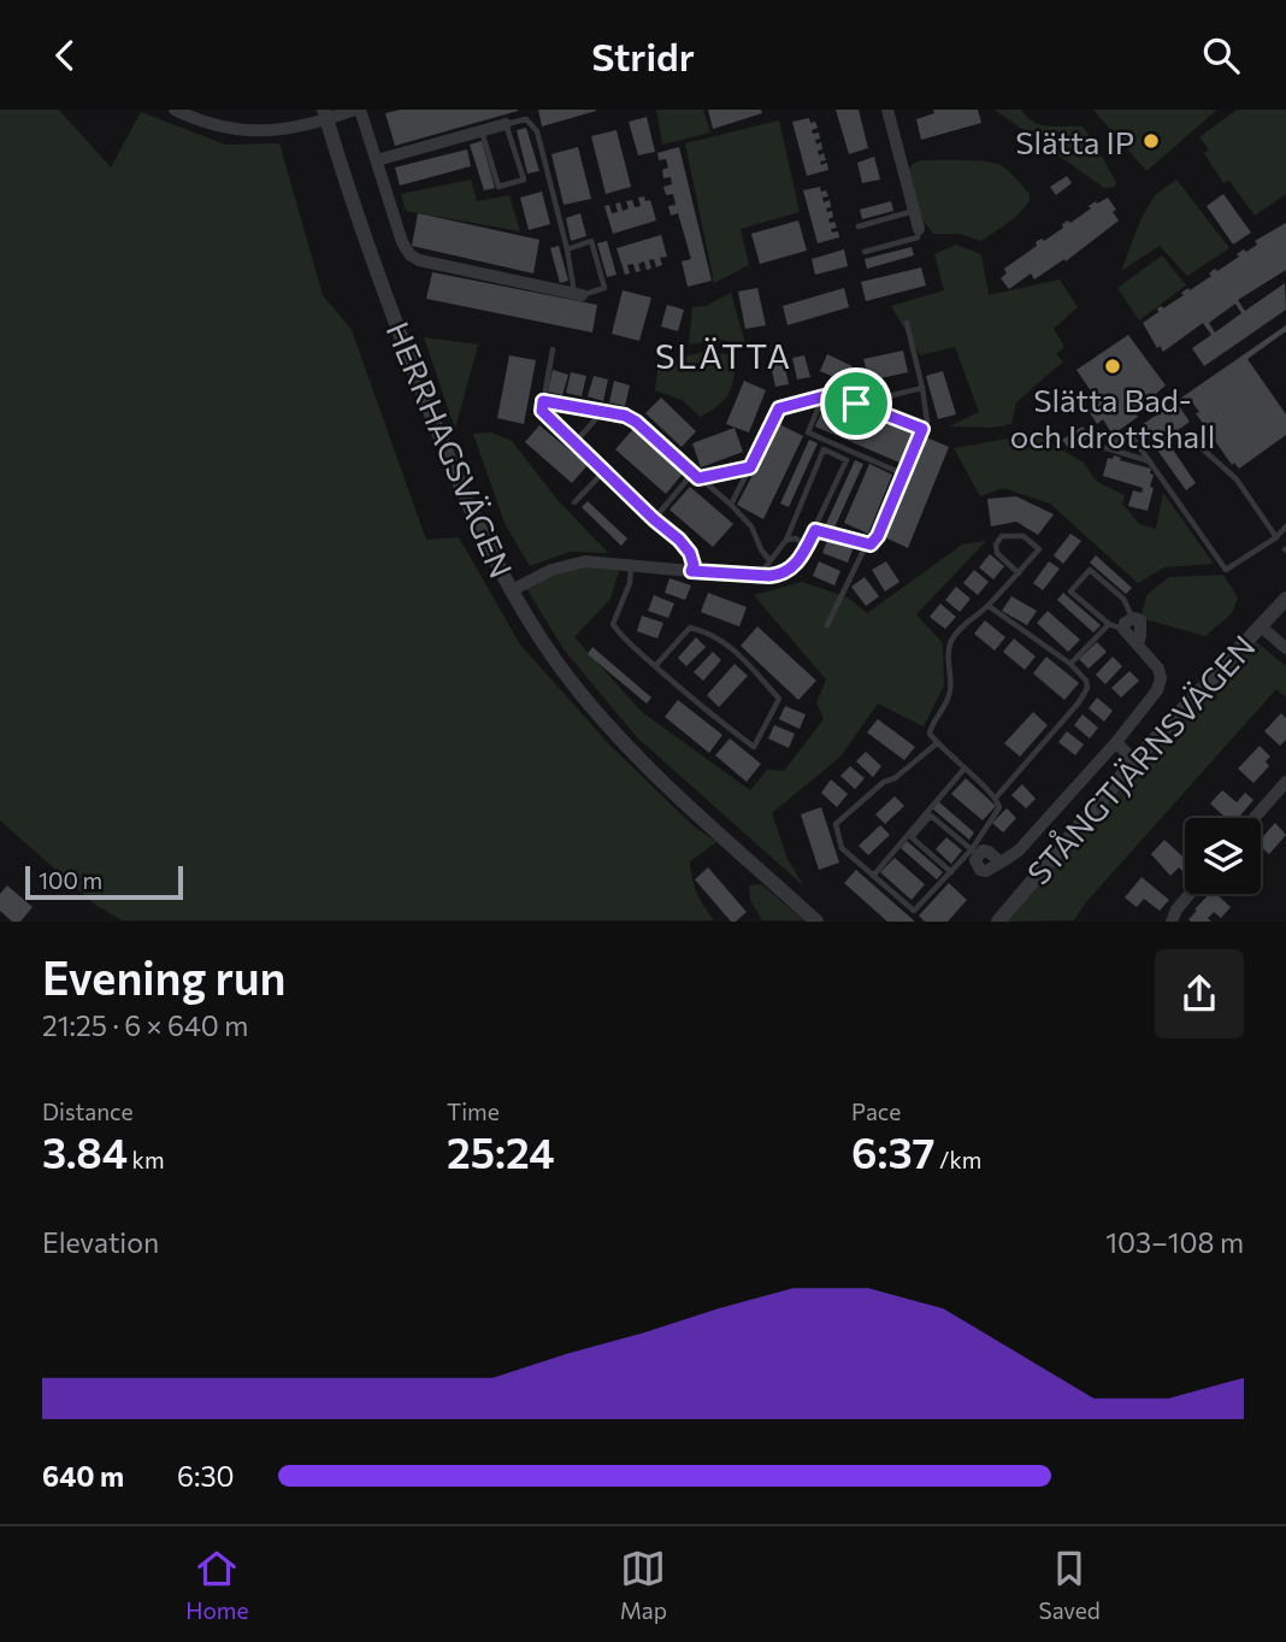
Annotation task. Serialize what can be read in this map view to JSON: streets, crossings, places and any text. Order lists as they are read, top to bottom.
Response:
{
  "streets": {
    "street": ["HERRHAGSVÄGEN", "STÅNGTJÄRNSVÄGEN"]
  },
  "districts": ["SLÄTTA"],
  "places": ["Slätta IP", "Slätta Bad- och Idrottshall"],
  "scale_bar": "100 m",
  "page": {
    "header": "Stridr",
    "scale": "100 m",
    "heading": ["Evening run", "21:25 · 6 × 640 m"],
    "stats": [
      ["Distance", "3.84 km"],
      ["Time", "25:24"],
      ["Pace", "6:37 /km"]
    ],
    "chart": ["Elevation", "103–108 m"],
    "list": [
      {
        "name": "640 m",
        "note": "6:30"
      }
    ],
    "tabs": ["Home", "Map", "Saved"]
  }
}
